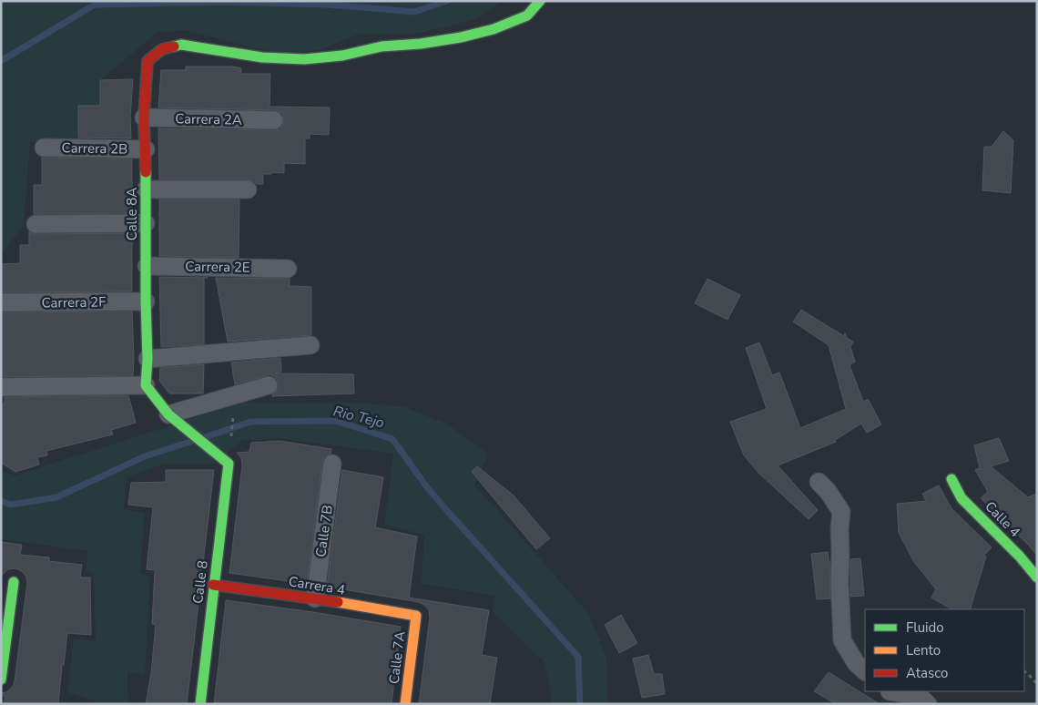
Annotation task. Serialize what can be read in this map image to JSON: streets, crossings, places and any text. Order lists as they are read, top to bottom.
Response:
{
  "streets": {
    "street": [
      "Carrera 2A",
      "Carrera 2B",
      "Calle 8A",
      "Carrera 2E",
      "Carrera 2F",
      "Calle 4",
      "Calle 7B",
      "Calle 8",
      "Carrera 4",
      "Calle 7A"
    ]
  },
  "crossings": [
    ["Carrera 2A", "Calle 8A"],
    ["Carrera 2B", "Calle 8A"],
    ["Calle 8A", "Carrera 2E"],
    ["Calle 8A", "Carrera 2F"],
    ["Calle 7B", "Carrera 4"],
    ["Calle 8", "Carrera 4"],
    ["Carrera 4", "Calle 7A"]
  ],
  "water": ["Rio Tejo"],
  "legend": ["Fluido", "Lento", "Atasco"]
}
